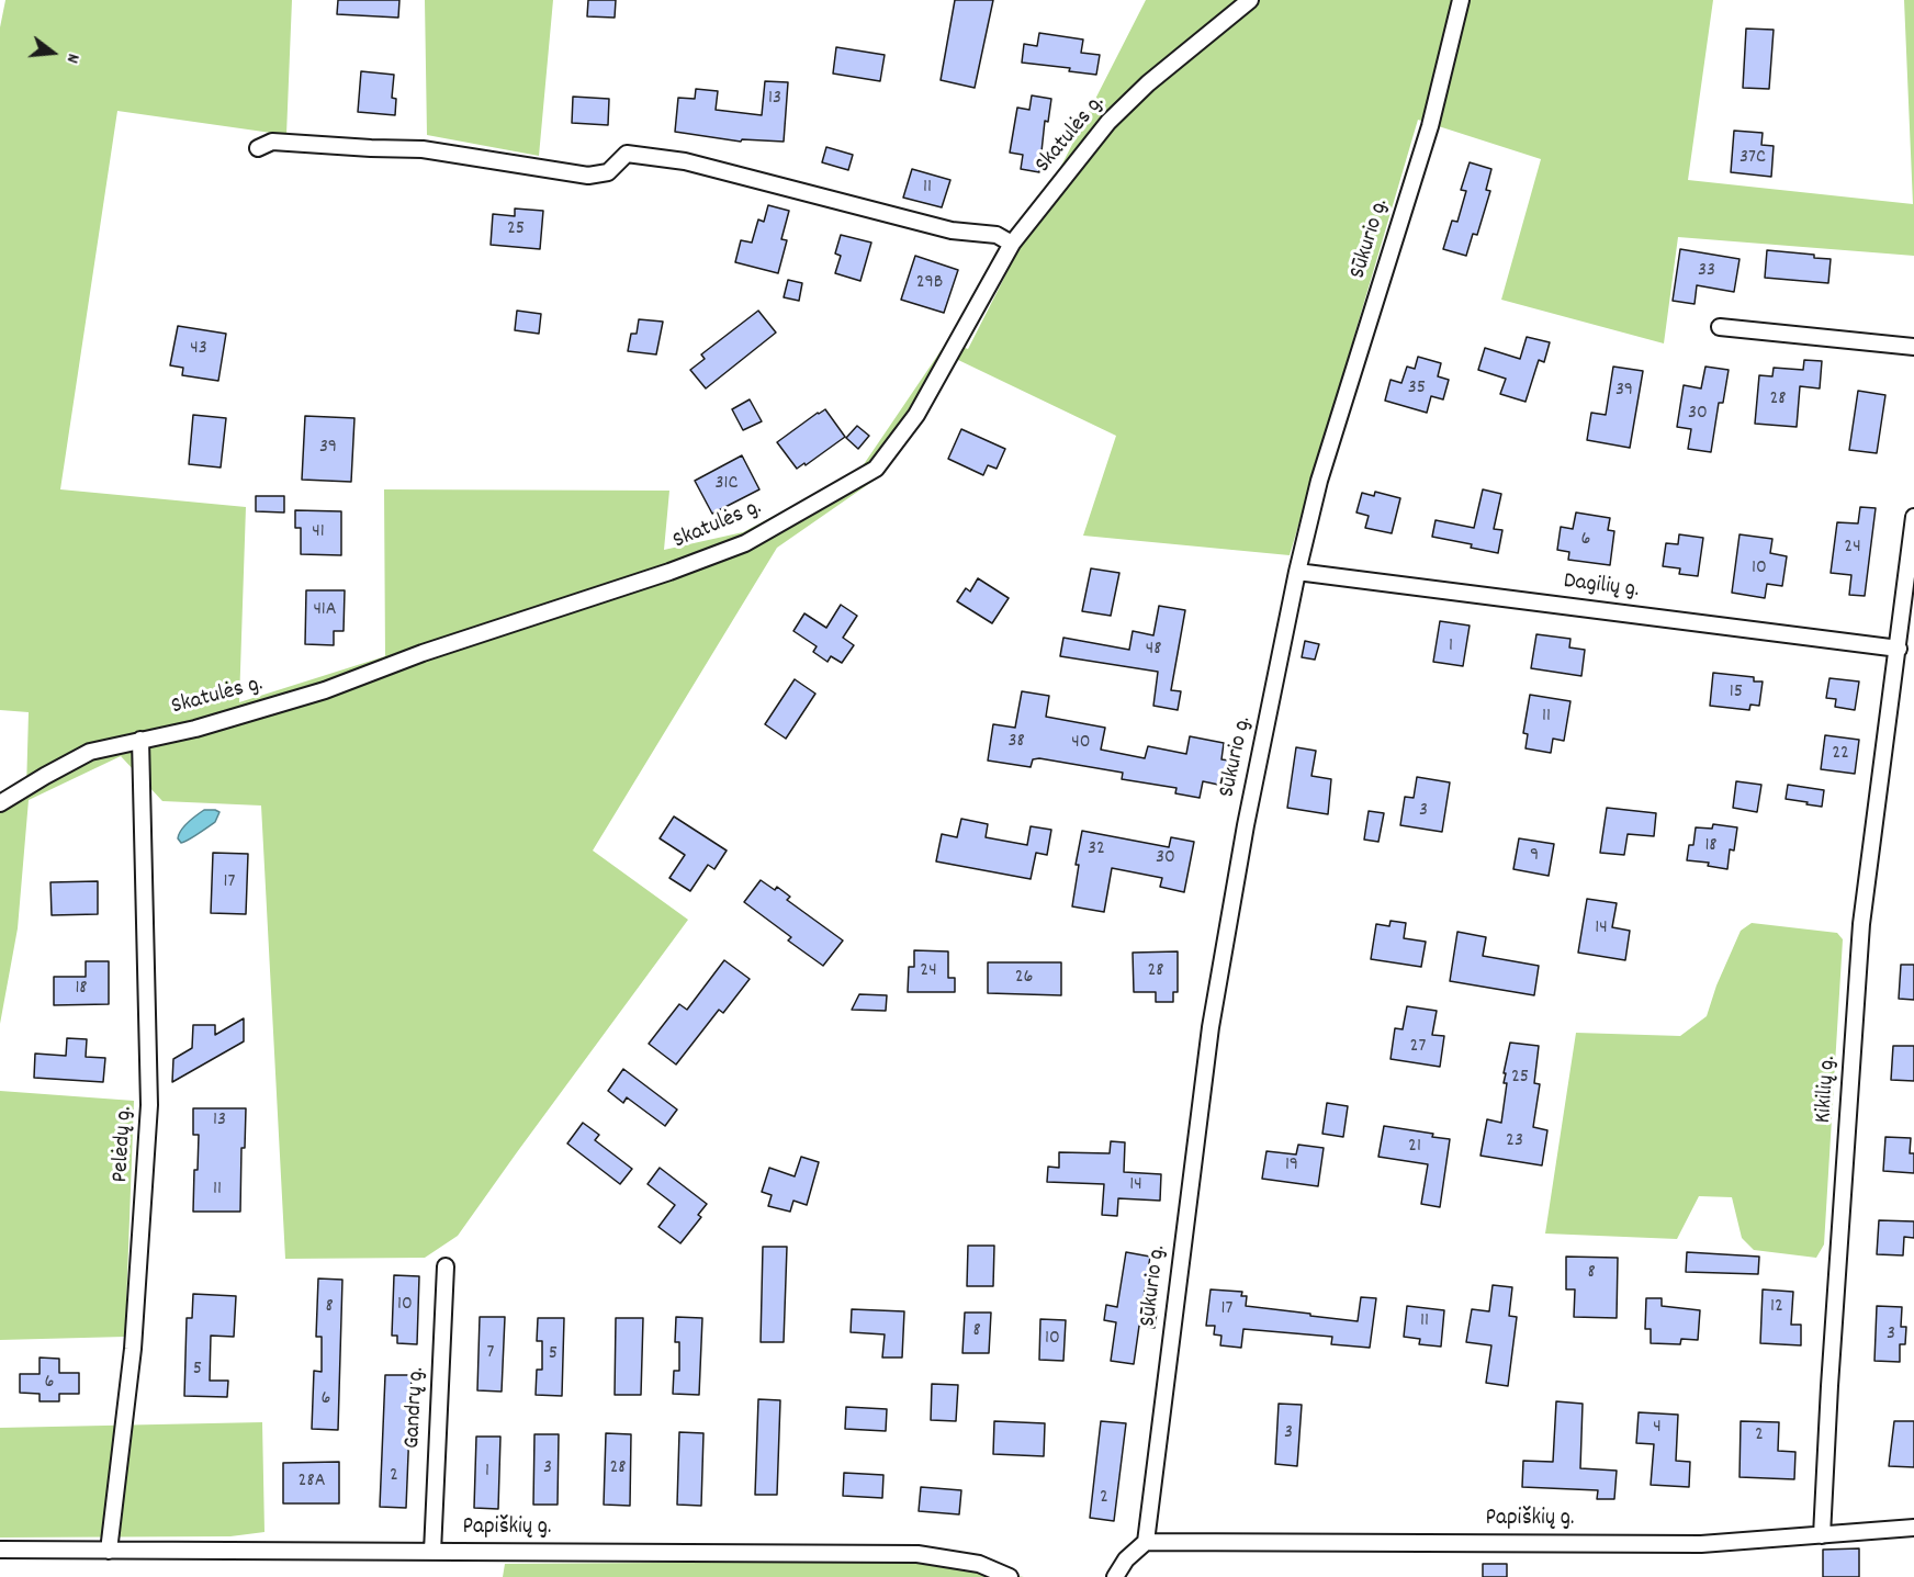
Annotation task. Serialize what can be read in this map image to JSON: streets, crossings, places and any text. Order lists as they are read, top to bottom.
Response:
{
  "streets": {
    "street": [
      "Skatulės g.",
      "Sūkurio g.",
      "Dagilių g.",
      "Kikilių g.",
      "Pelėdų g.",
      "Gandrų g.",
      "Papiškių g."
    ]
  },
  "crossings": [
    ["Skatulės g.", "Pelėdų g."],
    ["Sūkurio g.", "Dagilių g."],
    ["Sūkurio g.", "Papiškių g."],
    ["Dagilių g.", "Kikilių g."],
    ["Kikilių g.", "Papiškių g."],
    ["Pelėdų g.", "Papiškių g."],
    ["Gandrų g.", "Papiškių g."]
  ],
  "house_numbers": [
    "13",
    "37C",
    "11",
    "25",
    "33",
    "29B",
    "43",
    "35",
    "39",
    "28",
    "30",
    "39",
    "31C",
    "41",
    "6",
    "24",
    "10",
    "41A",
    "1",
    "48",
    "15",
    "11",
    "38",
    "40",
    "22",
    "3",
    "18",
    "32",
    "9",
    "30",
    "17",
    "14",
    "24",
    "28",
    "26",
    "18",
    "27",
    "25",
    "13",
    "23",
    "21",
    "19",
    "14",
    "11",
    "8",
    "10",
    "8",
    "12",
    "17",
    "11",
    "8",
    "3",
    "10",
    "7",
    "5",
    "5",
    "6",
    "6",
    "4",
    "3",
    "2",
    "3",
    "28",
    "1",
    "2",
    "28A",
    "2"
  ],
  "north": "right"
}
